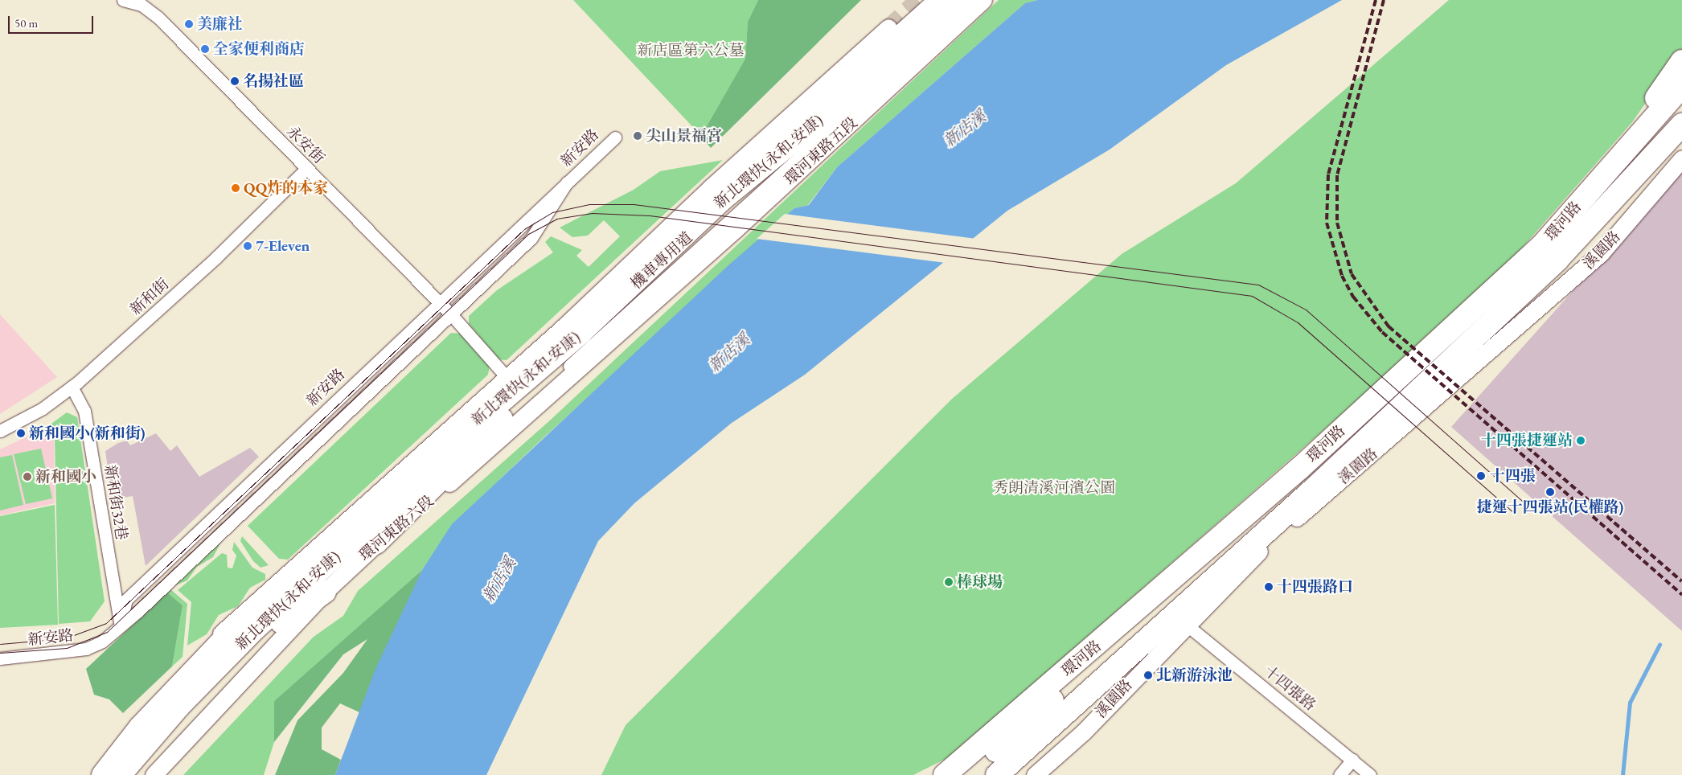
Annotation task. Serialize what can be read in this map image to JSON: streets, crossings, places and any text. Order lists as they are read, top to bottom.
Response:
{
  "streets": {
    "highway": ["新北環快(永和-安康)", "環河路"],
    "main road": ["環河東路五段", "溪園路", "環河東路六段"],
    "street": [
      "永安街",
      "新安路",
      "機車專用道",
      "新和街",
      "新和街32巷",
      "十四張路"
    ]
  },
  "crossings": [
    ["永安街", "新安路"],
    ["永安街", "新和街"],
    ["新安路", "新和街32巷"],
    ["環河東路五段", "環河東路六段"],
    ["新北環快(永和-安康)", "機車專用道"],
    ["新北環快(永和-安康)", "環河東路六段"],
    ["溪園路", "十四張路"],
    ["機車專用道", "環河東路六段"],
    ["新和街", "新和街32巷"]
  ],
  "water": ["新店溪"],
  "parks": ["新店區第六公墓", "秀朗清溪河濱公園"],
  "places": [
    "美廉社",
    "全家便利商店",
    "名揚社區",
    "尖山景福宮",
    "QQ炸的本家",
    "7-Eleven",
    "新和國小(新和街)",
    "十四張捷運站",
    "十四張",
    "新和國小",
    "捷運十四張站(民權路)",
    "棒球場",
    "十四張路口",
    "北新游泳池"
  ],
  "scale_bar": "50 m"
}
